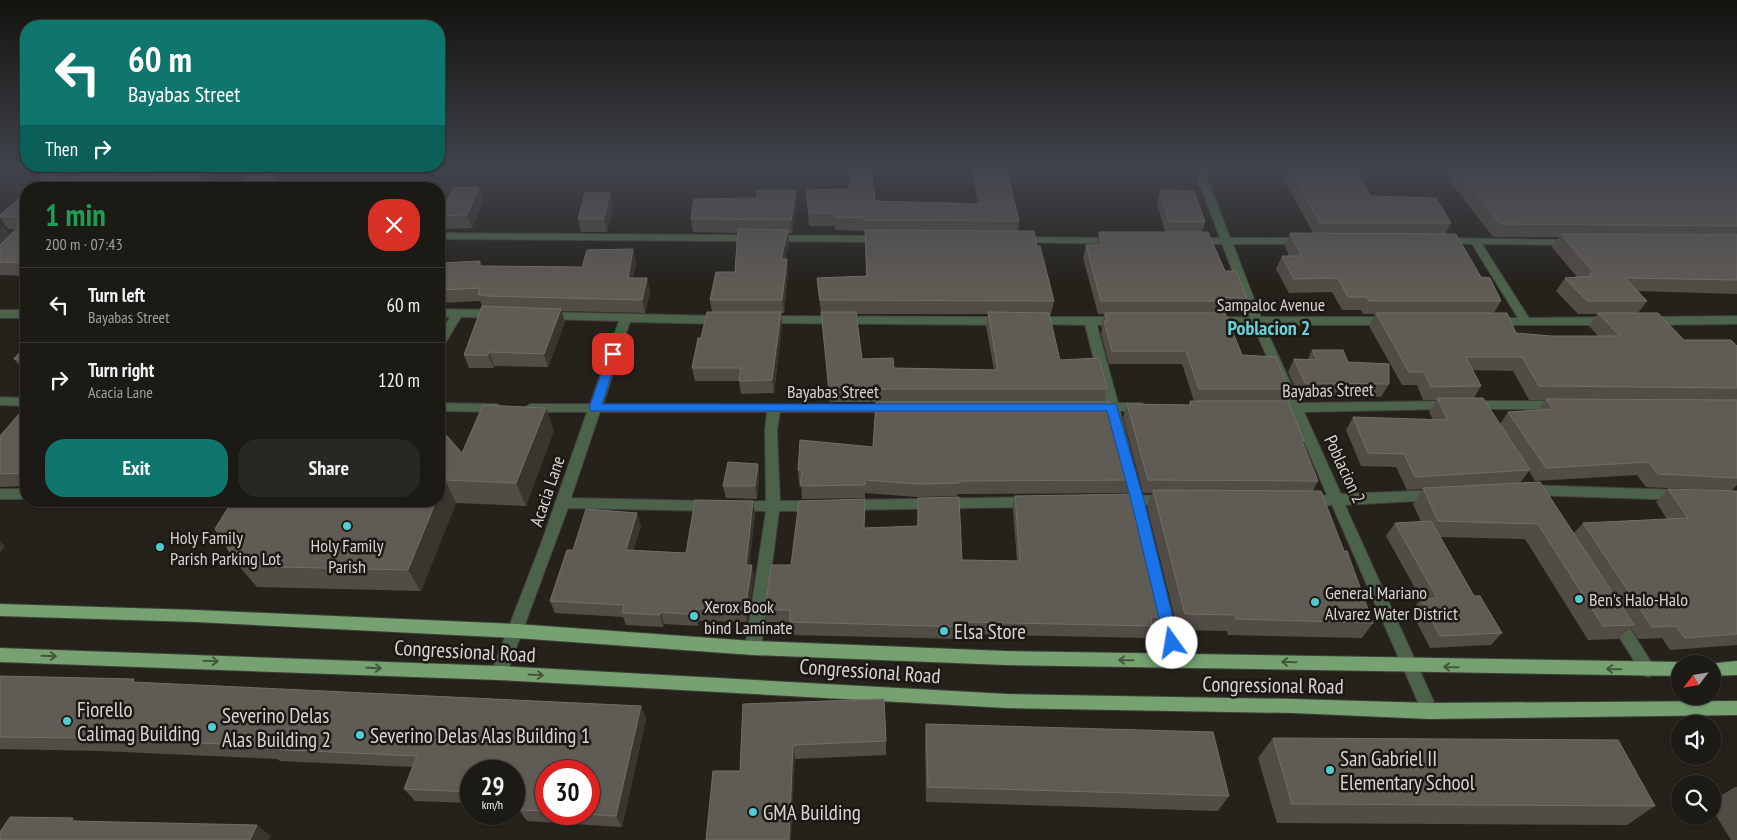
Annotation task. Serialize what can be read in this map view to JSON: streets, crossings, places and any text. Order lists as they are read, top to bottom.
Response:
{
  "streets": {
    "main road": ["Congressional Road"],
    "street": [
      "Sampaloc Avenue",
      "Bayabas Street",
      "Poblacion 2",
      "Acacia Lane"
    ]
  },
  "crossings": [
    ["Sampaloc Avenue", "Poblacion 2"],
    ["Bayabas Street", "Poblacion 2"],
    ["Bayabas Street", "Acacia Lane"],
    ["Poblacion 2", "Congressional Road"],
    ["Acacia Lane", "Congressional Road"]
  ],
  "districts": ["Poblacion 2"],
  "places": [
    "Holy Family Parish",
    "Holy Family Parish Parking Lot",
    "Ben's Halo-Halo",
    "General Mariano Alvarez Water District",
    "Xerox Book bind Laminate",
    "Elsa Store",
    "Fiorello Calimag Building",
    "Severino Delas Alas Building 2",
    "Severino Delas Alas Building 1",
    "San Gabriel II Elementary School",
    "GMA Building"
  ],
  "north": "bottom left",
  "page": {
    "turn": ["60 m", "Bayabas Street"],
    "then": "Then",
    "heading": ["1 min", "200 m · 07:43"],
    "list": [
      {
        "name": "Turn left",
        "note": "Bayabas Street",
        "value": "60 m"
      },
      {
        "name": "Turn right",
        "note": "Acacia Lane",
        "value": "120 m"
      }
    ],
    "buttons": ["Exit", "Share"],
    "speed": "29 km/h",
    "limit": "30"
  }
}
